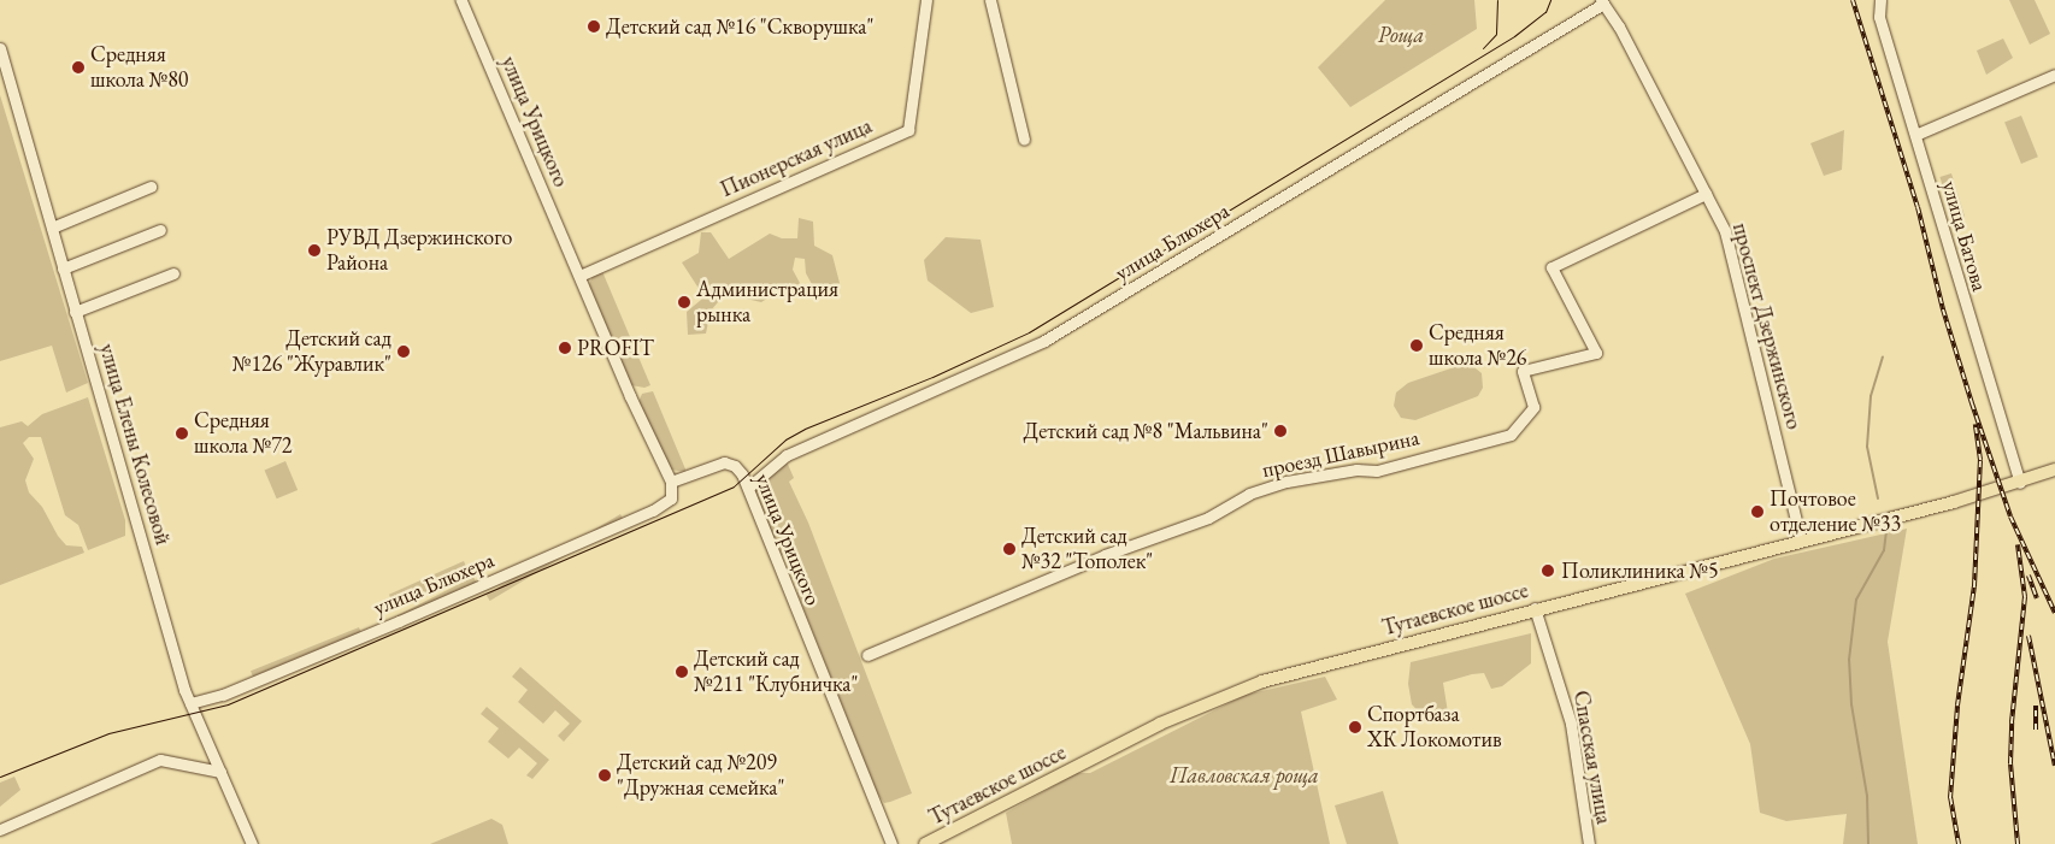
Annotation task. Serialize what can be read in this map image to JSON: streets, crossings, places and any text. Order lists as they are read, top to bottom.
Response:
{
  "streets": {
    "main road": ["Тутаевское шоссе"],
    "street": [
      "улица Урицкого",
      "Пионерская улица",
      "улица Батова",
      "улица Блюхера",
      "проспект Дзержинского",
      "улица Елены Колесовой",
      "проезд Шавырина",
      "Спасская улица"
    ]
  },
  "crossings": [
    ["улица Урицкого", "Пионерская улица"],
    ["улица Урицкого", "улица Блюхера"],
    ["улица Батова", "Тутаевское шоссе"],
    ["улица Блюхера", "проспект Дзержинского"],
    ["улица Блюхера", "улица Елены Колесовой"],
    ["проспект Дзержинского", "проезд Шавырина"],
    ["проспект Дзержинского", "Тутаевское шоссе"],
    ["Тутаевское шоссе", "Спасская улица"]
  ],
  "parks": ["Роща", "Павловская роща"],
  "places": [
    "Детский сад №16 \"Скворушка\"",
    "Средняя школа №80",
    "РУВД Дзержинского Района",
    "Администрация рынка",
    "Средняя школа №26",
    "PROFIT",
    "Детский сад №126 \"Журавлик\"",
    "Детский сад №8 \"Мальвина\"",
    "Средняя школа №72",
    "Почтовое отделение №33",
    "Детский сад №32 \"Тополек\"",
    "Поликлиника №5",
    "Детский сад №211 \"Клубничка\"",
    "Спортбаза ХК Локомотив",
    "Детский сад №209 \"Дружная семейка\""
  ]
}
